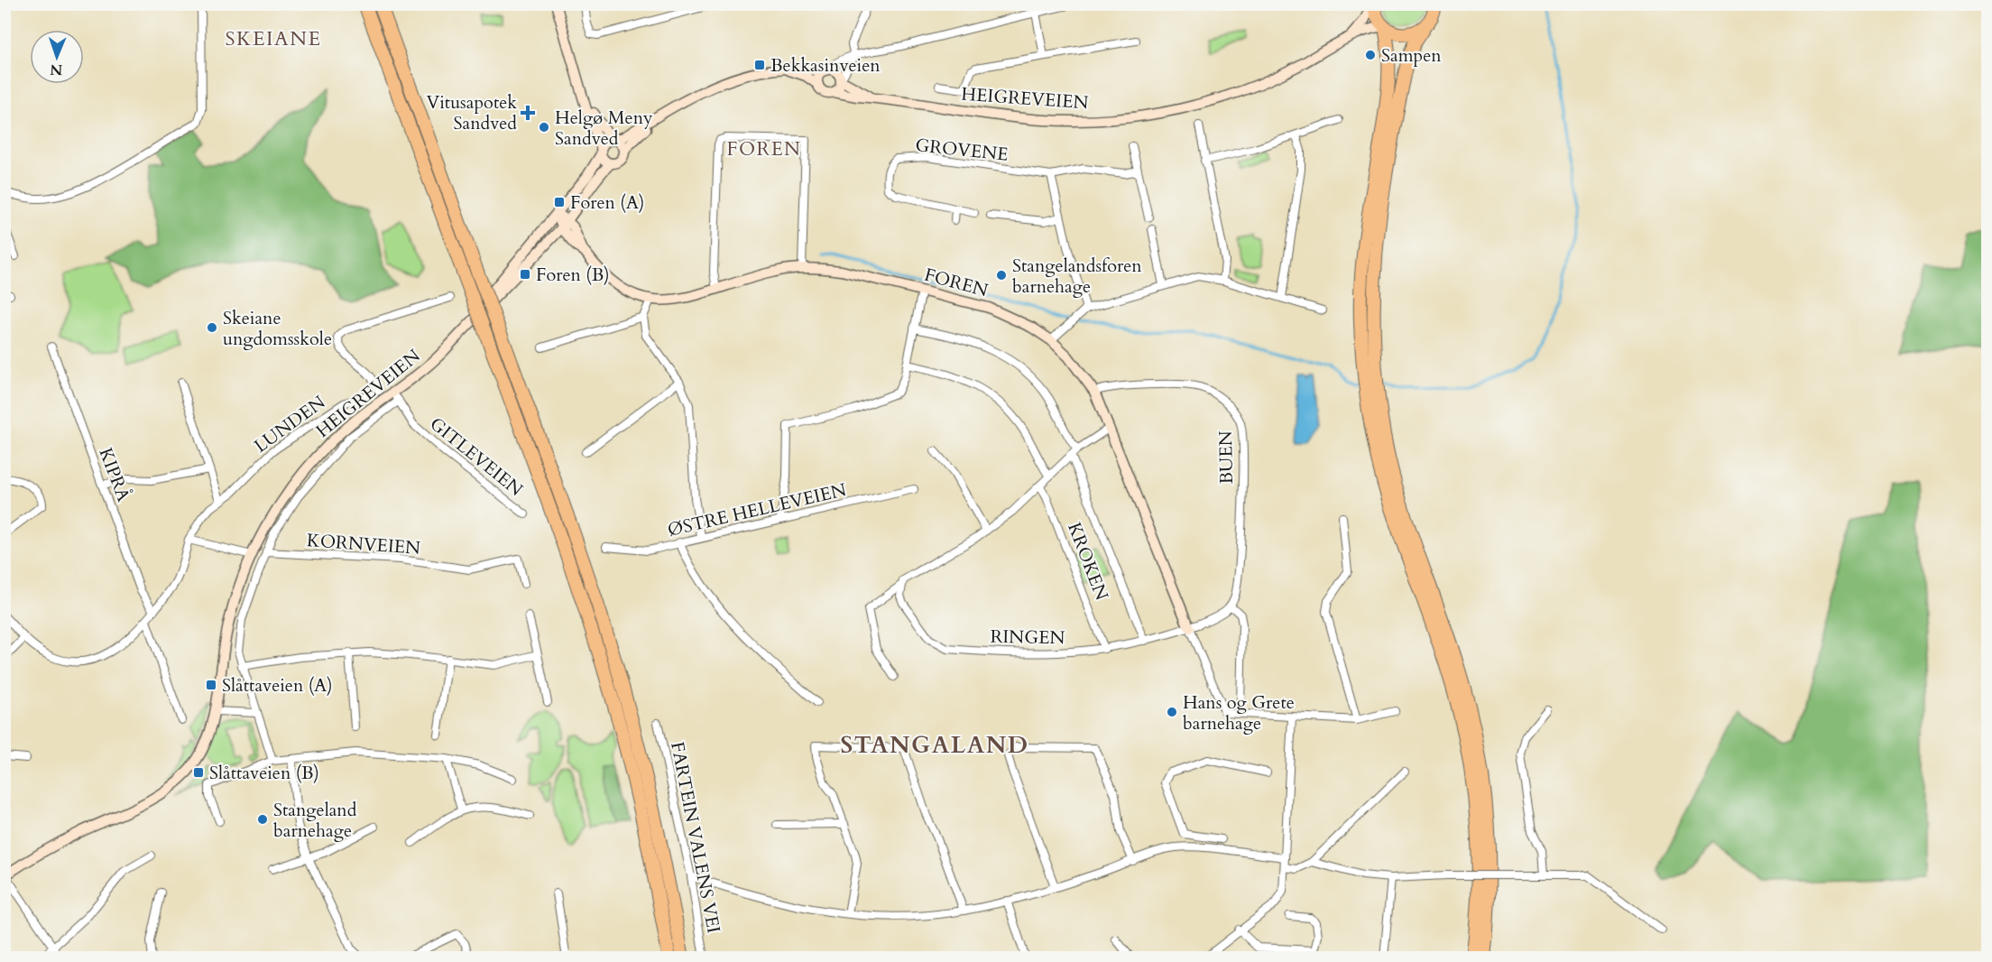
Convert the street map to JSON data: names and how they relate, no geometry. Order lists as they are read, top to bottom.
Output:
{
  "streets": {
    "main road": ["HEIGREVEIEN", "FOREN"],
    "street": [
      "GROVENE",
      "LUNDEN",
      "GITLEVEIEN",
      "BUEN",
      "KIPRÅ",
      "ØSTRE HELLEVEIEN",
      "KORNVEIEN",
      "KROKEN",
      "RINGEN",
      "FARTEIN VALENS VEI"
    ]
  },
  "crossings": [
    ["HEIGREVEIEN", "FOREN"],
    ["HEIGREVEIEN", "GITLEVEIEN"],
    ["FOREN", "BUEN"],
    ["FOREN", "RINGEN"],
    ["LUNDEN", "KIPRÅ"],
    ["KROKEN", "RINGEN"]
  ],
  "districts": ["SKEIANE", "FOREN", "STANGALAND"],
  "places": {
    "other": [
      "Sampen",
      "Helgø Meny Sandved",
      "Stangelandsforen barnehage",
      "Skeiane ungdomsskole",
      "Hans og Grete barnehage",
      "Stangeland barnehage"
    ],
    "transit": [
      "Bekkasinveien",
      "Foren (A)",
      "Foren (B)",
      "Slåttaveien (A)",
      "Slåttaveien (B)"
    ],
    "health": ["Vitusapotek Sandved"]
  },
  "north": "bottom"
}
